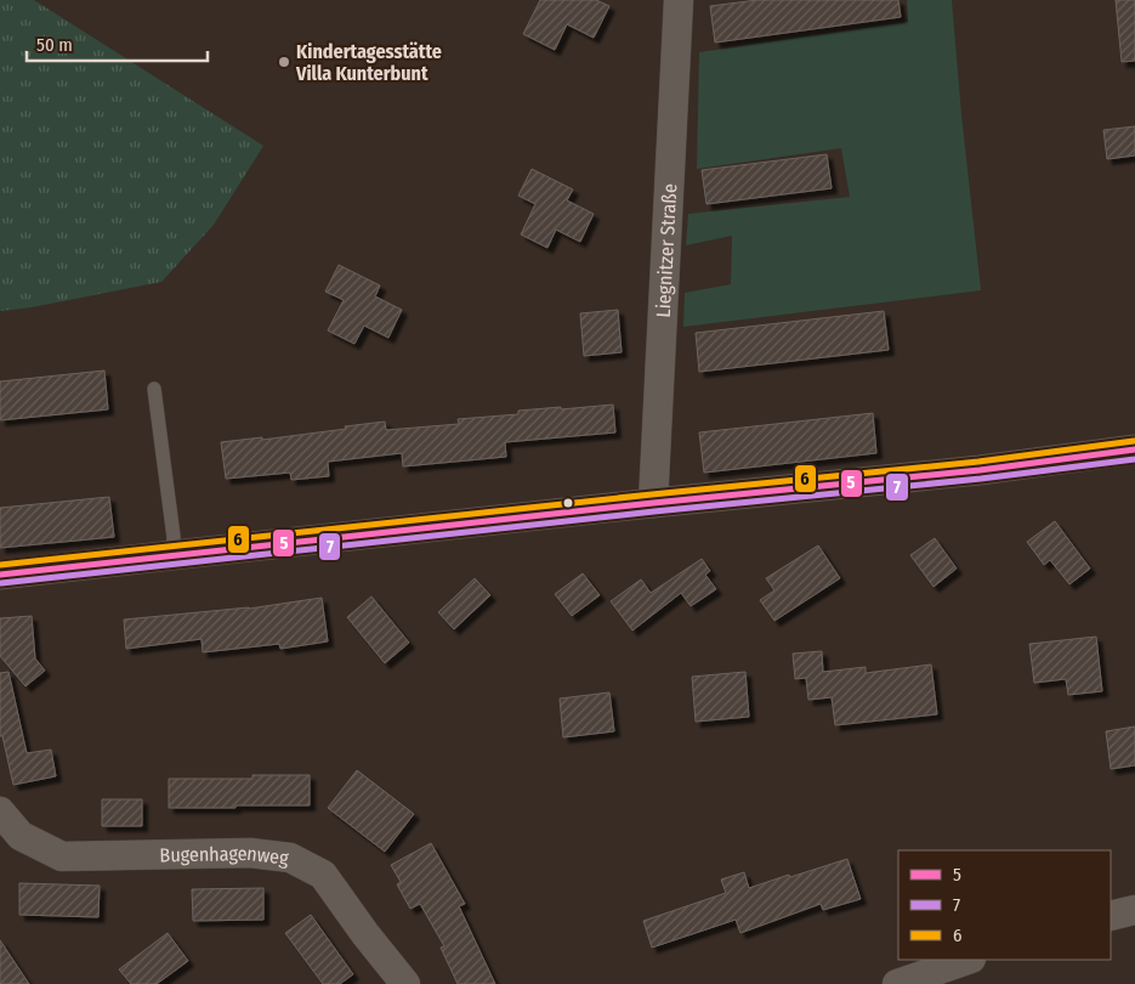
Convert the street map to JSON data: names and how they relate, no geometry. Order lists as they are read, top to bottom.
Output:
{
  "streets": {
    "street": ["Liegnitzer Straße", "Bugenhagenweg"]
  },
  "places": ["Kindertagesstätte Villa Kunterbunt"],
  "lines": ["transit line 6", "transit line 5", "transit line 7"],
  "legend": ["5", "7", "6"],
  "scale_bar": "50 m"
}
